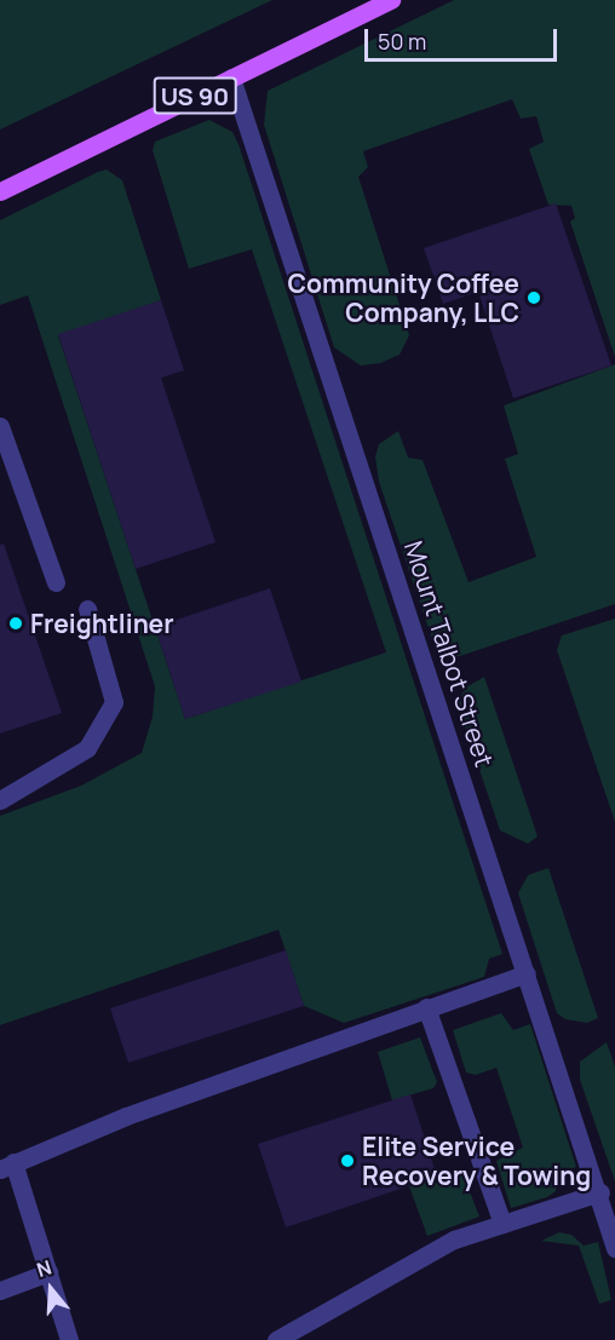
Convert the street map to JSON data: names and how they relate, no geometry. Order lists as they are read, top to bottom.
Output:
{
  "streets": {
    "main road": ["US 90"],
    "street": ["Mount Talbot Street"]
  },
  "crossings": [
    ["US 90", "Mount Talbot Street"]
  ],
  "places": ["Community Coffee Company, LLC", "Freightliner", "Elite Service Recovery & Towing"],
  "scale_bar": "50 m",
  "north": "top"
}
